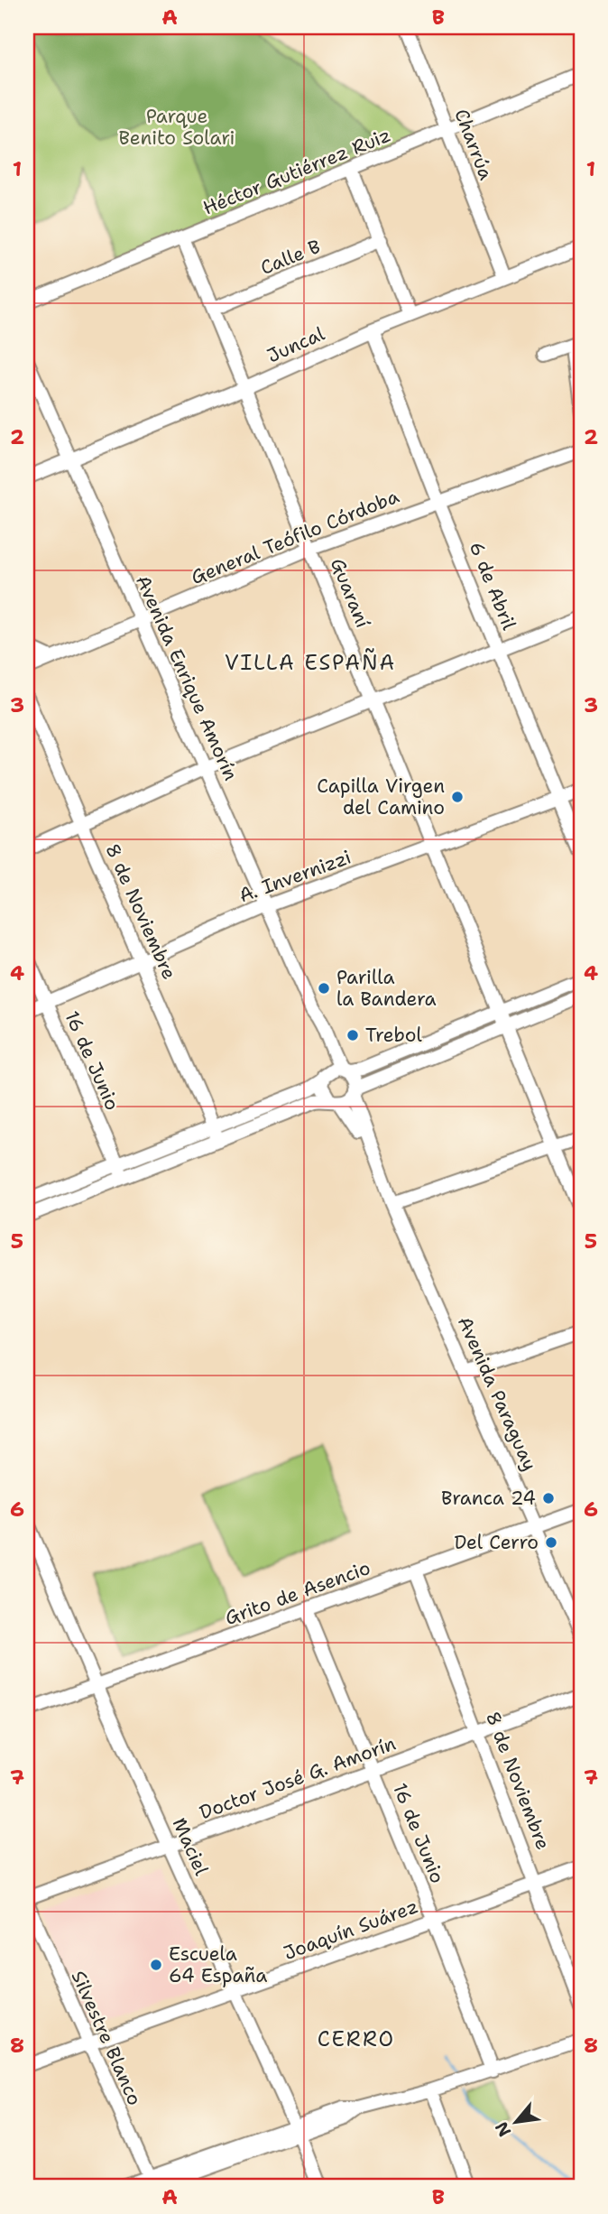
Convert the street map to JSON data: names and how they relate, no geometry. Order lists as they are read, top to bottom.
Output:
{
  "streets": {
    "street": [
      "Charrúa",
      "Héctor Gutiérrez Ruiz",
      "Calle B",
      "Juncal",
      "General Teófilo Córdoba",
      "6 de Abril",
      "Guaraní",
      "Avenida Enrique Amorín",
      "A. Invernizzi",
      "8 de Noviembre",
      "16 de Junio",
      "Avenida Paraguay",
      "Grito de Asencio",
      "Doctor José G. Amorín",
      "Maciel",
      "Joaquín Suárez",
      "Silvestre Blanco"
    ]
  },
  "crossings": [
    ["Charrúa", "Héctor Gutiérrez Ruiz"],
    ["Charrúa", "Juncal"],
    ["Héctor Gutiérrez Ruiz", "Guaraní"],
    ["Calle B", "Guaraní"],
    ["Juncal", "6 de Abril"],
    ["Juncal", "Guaraní"],
    ["Juncal", "Avenida Enrique Amorín"],
    ["General Teófilo Córdoba", "6 de Abril"],
    ["General Teófilo Córdoba", "Guaraní"],
    ["General Teófilo Córdoba", "Avenida Enrique Amorín"],
    ["6 de Abril", "A. Invernizzi"],
    ["Guaraní", "A. Invernizzi"],
    ["Avenida Enrique Amorín", "A. Invernizzi"],
    ["Avenida Enrique Amorín", "Avenida Paraguay"],
    ["A. Invernizzi", "8 de Noviembre"],
    ["A. Invernizzi", "16 de Junio"],
    ["8 de Noviembre", "Grito de Asencio"],
    ["8 de Noviembre", "Doctor José G. Amorín"],
    ["8 de Noviembre", "Joaquín Suárez"],
    ["16 de Junio", "Grito de Asencio"],
    ["16 de Junio", "Doctor José G. Amorín"],
    ["16 de Junio", "Joaquín Suárez"],
    ["Avenida Paraguay", "Grito de Asencio"],
    ["Grito de Asencio", "Maciel"],
    ["Doctor José G. Amorín", "Maciel"],
    ["Maciel", "Joaquín Suárez"],
    ["Joaquín Suárez", "Silvestre Blanco"]
  ],
  "districts": ["VILLA ESPAÑA", "CERRO"],
  "parks": ["Parque Benito Solari"],
  "places": [
    "Capilla Virgen del Camino",
    "Parilla la Bandera",
    "Trebol",
    "Branca 24",
    "Del Cerro",
    "Escuela 64 España"
  ],
  "north": "bottom left",
  "grid": {
    "columns": ["A", "B"],
    "rows": [
      "1",
      "2",
      "3",
      "4",
      "5",
      "6",
      "7",
      "8"
    ]
  }
}
